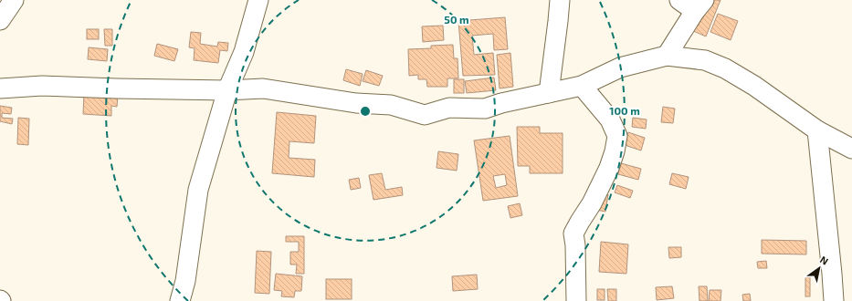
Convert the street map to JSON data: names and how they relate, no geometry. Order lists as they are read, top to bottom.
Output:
{
  "north": "top right",
  "rings": ["50 m", "100 m"]
}
